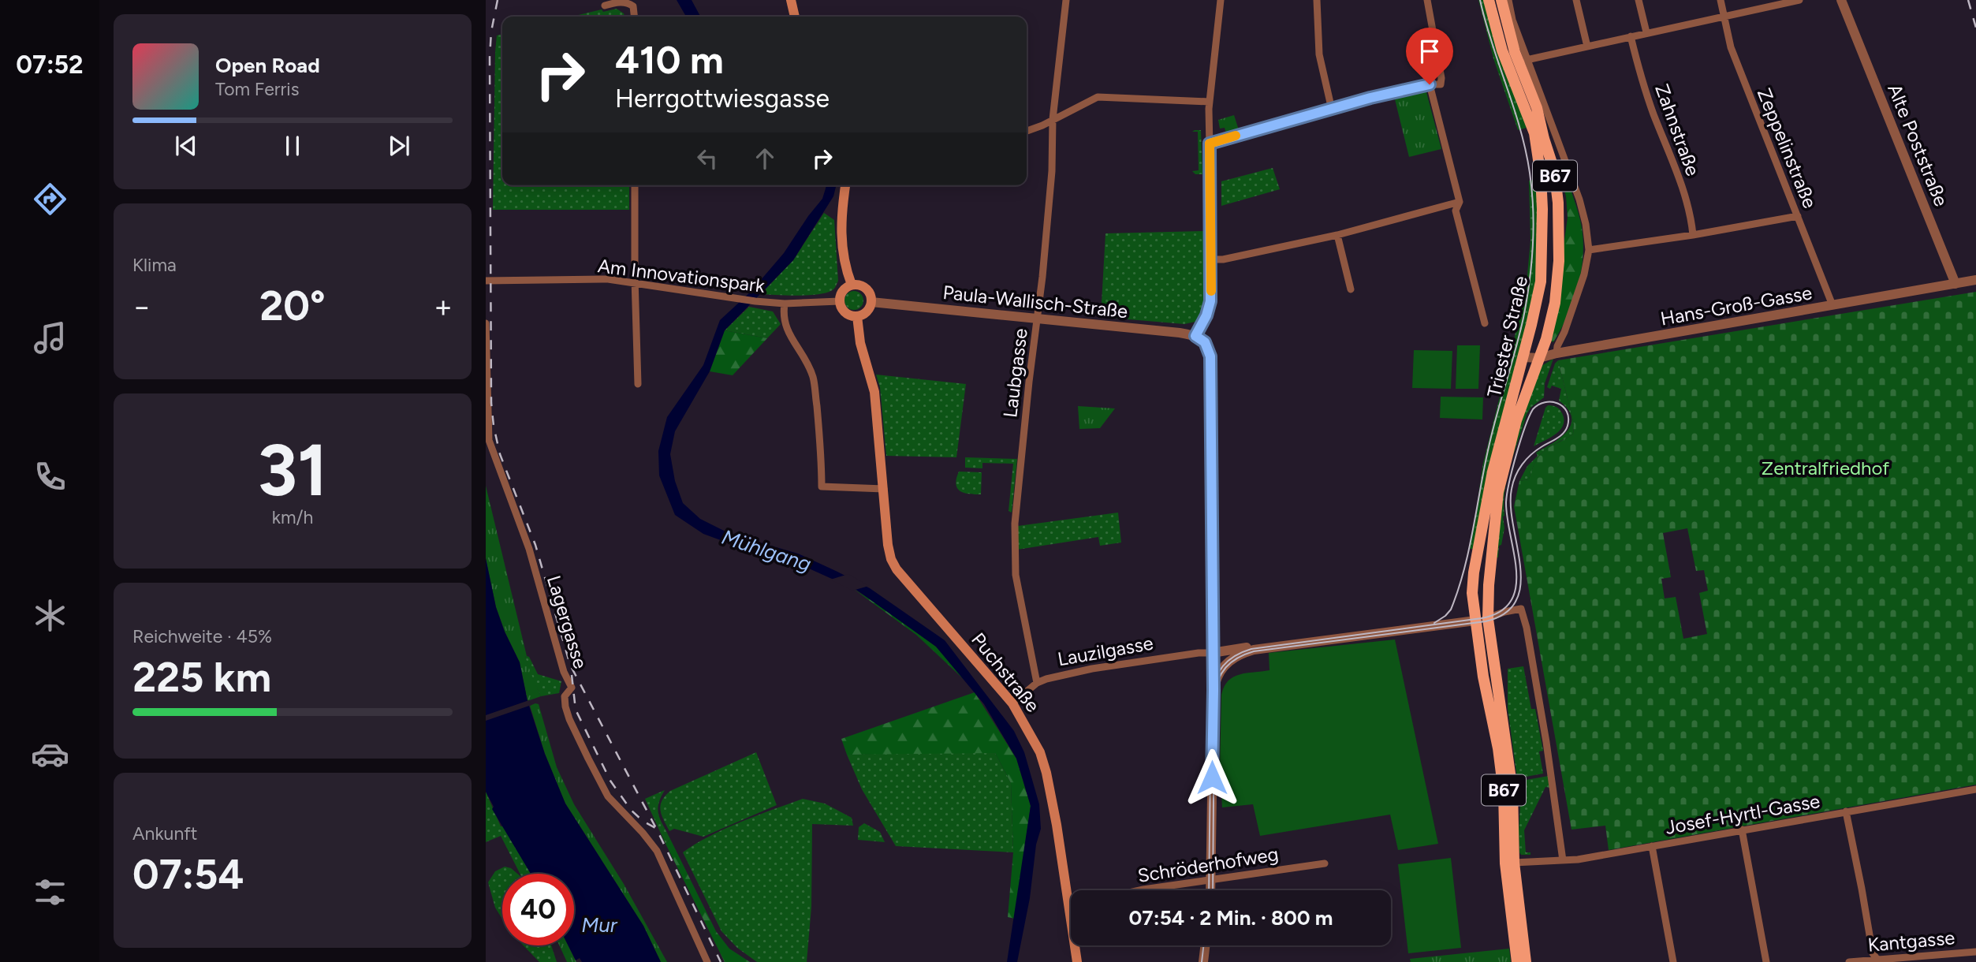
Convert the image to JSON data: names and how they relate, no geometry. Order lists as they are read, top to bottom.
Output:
{
  "streets": {
    "main road": ["B67", "Triester Straße", "Puchstraße"],
    "street": [
      "Zahnstraße",
      "Alte Poststraße",
      "Zeppelinstraße",
      "Am Innovationspark",
      "Paula-Wallisch-Straße",
      "Hans-Groß-Gasse",
      "Laubgasse",
      "Lagergasse",
      "Lauzilgasse",
      "Josef-Hyrtl-Gasse",
      "Schröderhofweg",
      "Kantgasse"
    ]
  },
  "crossings": [
    ["Alte Poststraße", "Hans-Groß-Gasse"],
    ["Zeppelinstraße", "Hans-Groß-Gasse"],
    ["Am Innovationspark", "Paula-Wallisch-Straße"],
    ["Am Innovationspark", "Puchstraße"],
    ["Paula-Wallisch-Straße", "Laubgasse"],
    ["Paula-Wallisch-Straße", "Puchstraße"],
    ["Hans-Groß-Gasse", "Triester Straße"],
    ["Triester Straße", "Lauzilgasse"],
    ["Triester Straße", "Josef-Hyrtl-Gasse"],
    ["Laubgasse", "Lauzilgasse"],
    ["Lauzilgasse", "Puchstraße"]
  ],
  "water": ["Mühlgang", "Mur"],
  "parks": ["Zentralfriedhof"],
  "page": {
    "tabs": "07:52",
    "turn": ["410 m", "Herrgottwiesgasse"],
    "song": ["Open Road", "Tom Ferris"],
    "tile": [
      "Klima",
      ["31", "km/h"],
      ["Reichweite · 45%", "225 km"],
      ["Ankunft", "07:54"]
    ],
    "heat": ["−", "20°", "+"],
    "limit": "40",
    "trip": "07:54 · 2 Min. · 800 m"
  }
}
